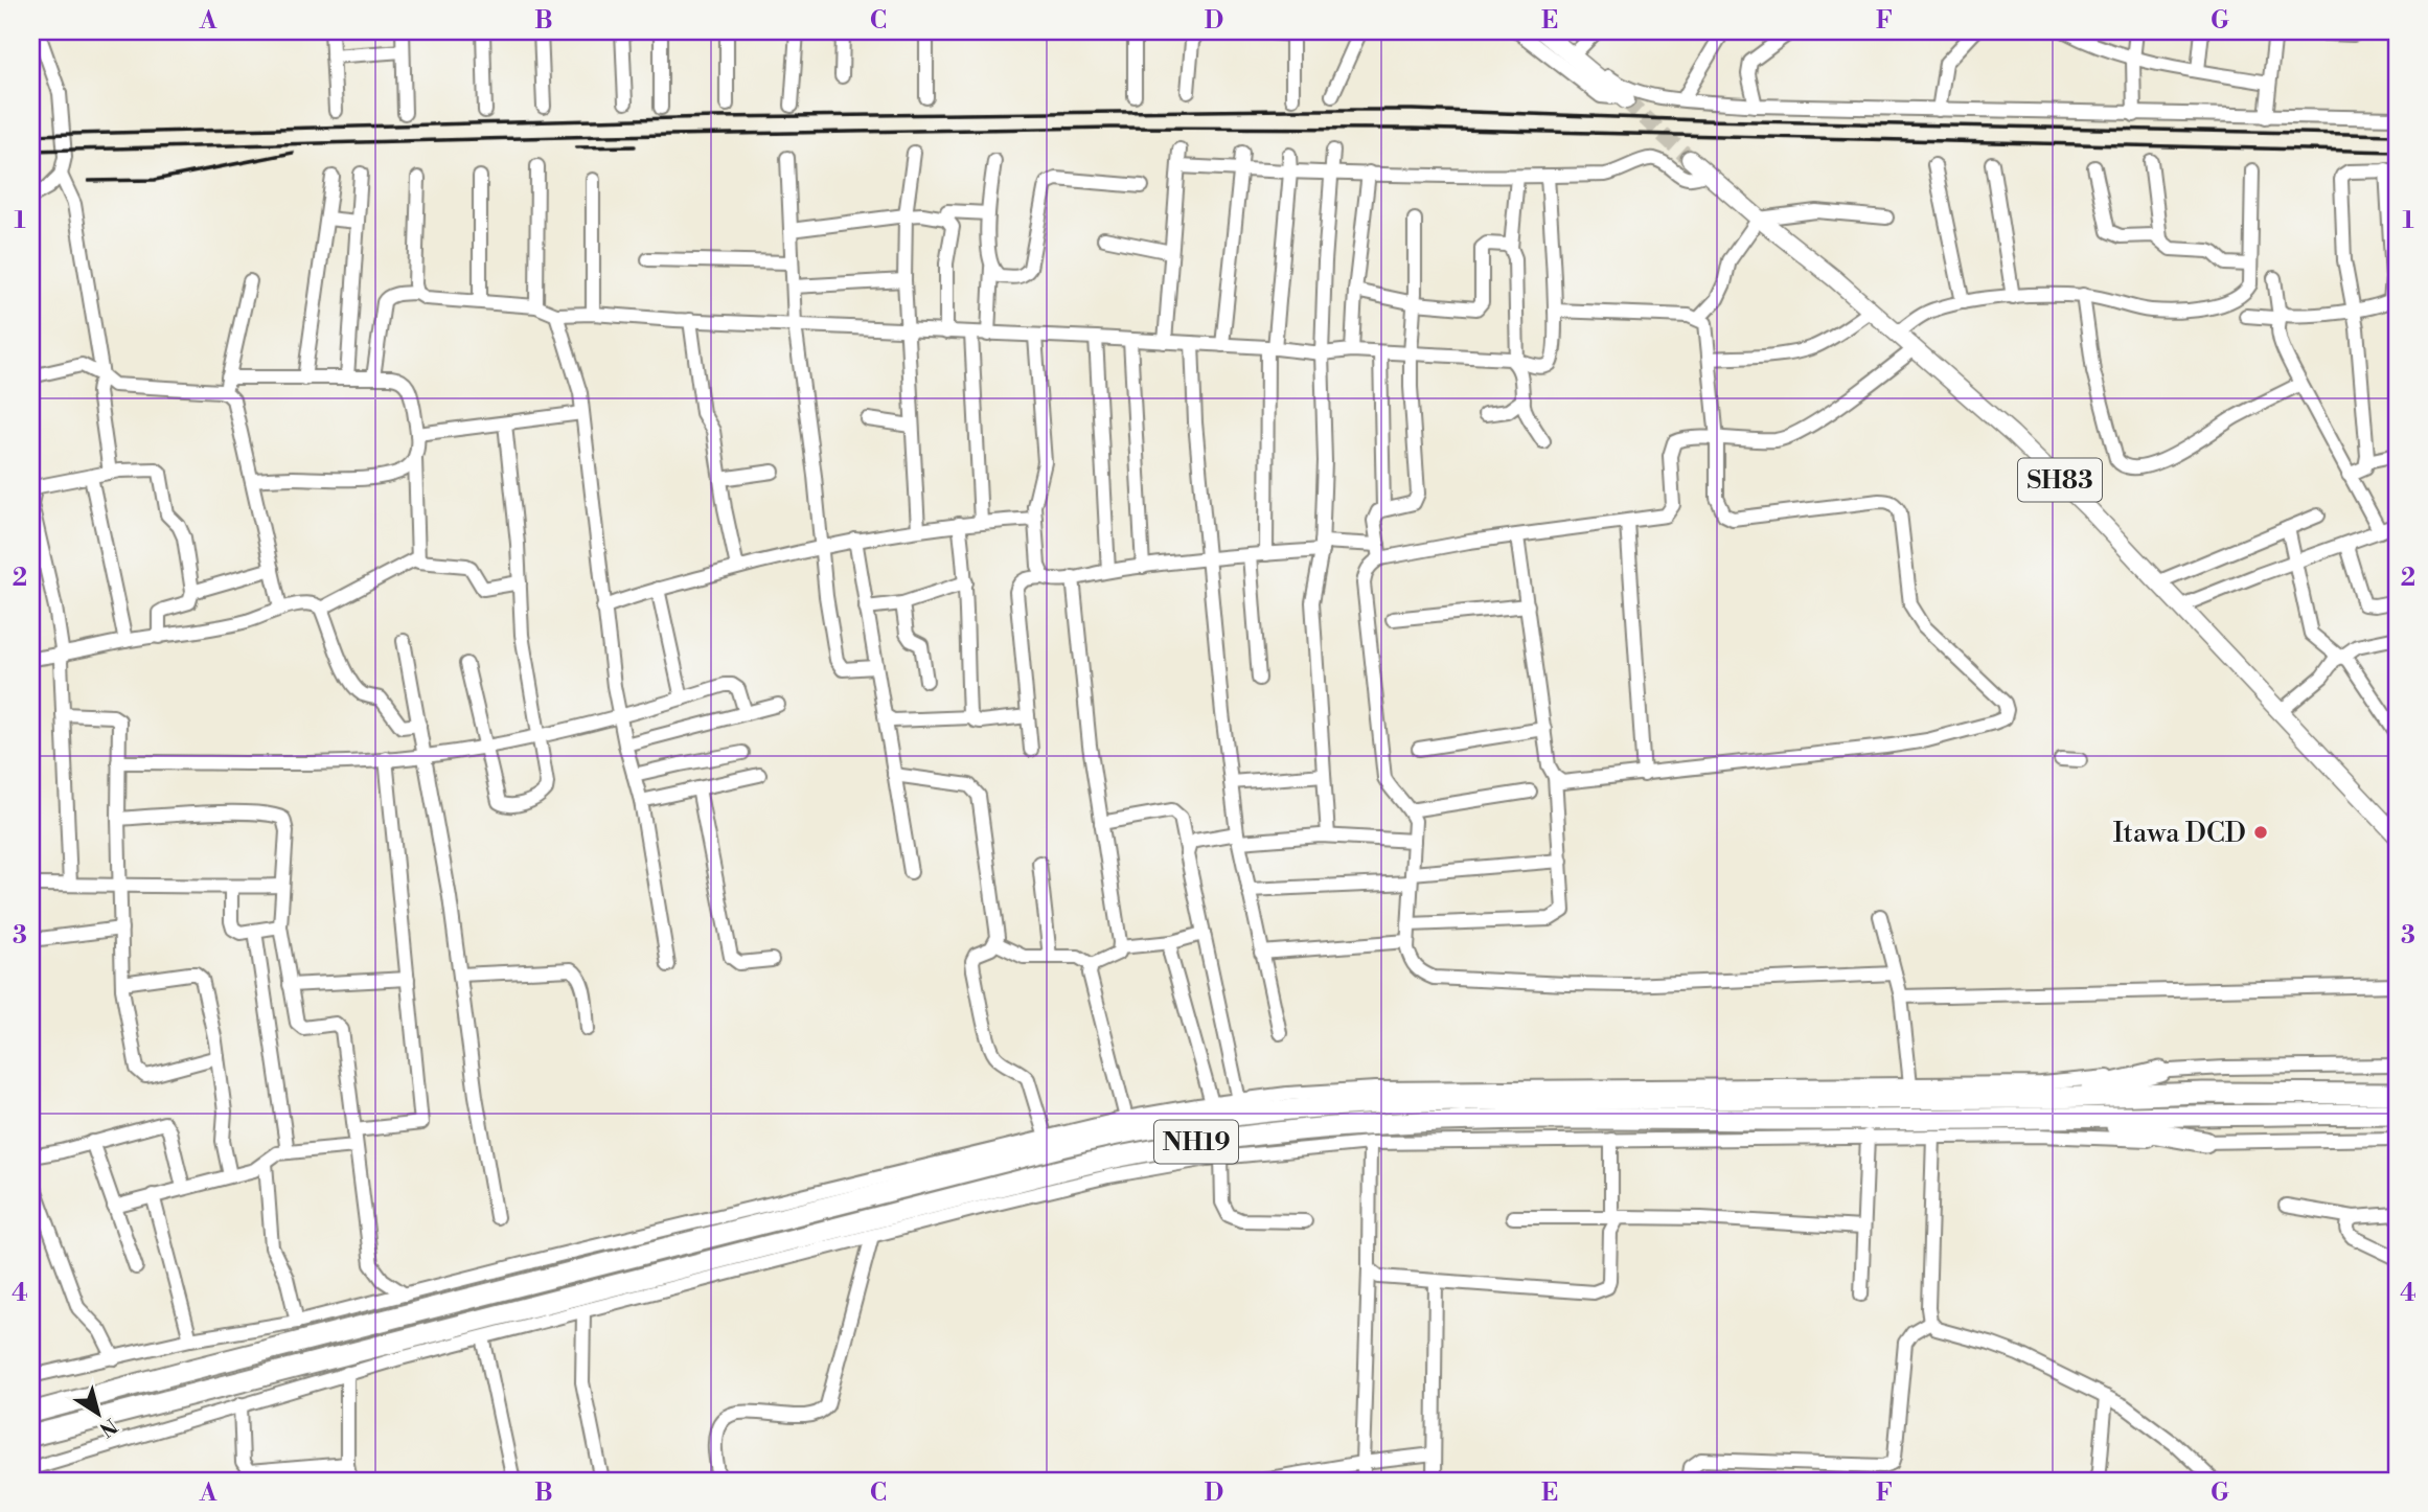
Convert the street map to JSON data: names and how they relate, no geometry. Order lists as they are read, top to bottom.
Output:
{
  "streets": {
    "highway": ["NH19"],
    "main road": ["SH83"]
  },
  "places": ["Itawa DCD"],
  "north": "bottom right",
  "grid": {
    "columns": [
      "A",
      "B",
      "C",
      "D",
      "E",
      "F",
      "G"
    ],
    "rows": [
      "1",
      "2",
      "3",
      "4"
    ]
  }
}
